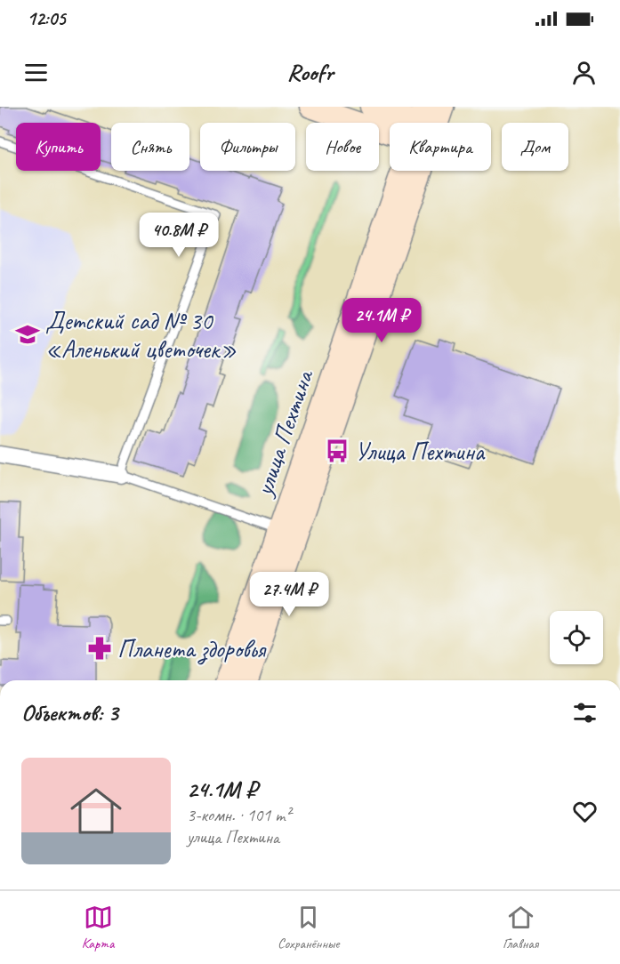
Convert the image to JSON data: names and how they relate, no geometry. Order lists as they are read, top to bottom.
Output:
{
  "streets": {
    "street": ["улица Пехтина"]
  },
  "places": {
    "school or university": ["Детский сад № 30 «Аленький цветочек»"],
    "bus stop": ["Улица Пехтина"],
    "pharmacy": ["Планета здоровья"]
  },
  "page": {
    "status": "12:05",
    "header": "Roofr",
    "chip": [
      "Купить",
      "Снять",
      "Фильтры",
      "Новое",
      "Квартира",
      "Дом"
    ],
    "price": ["40.8M ₽", "24.1M ₽", "27.4M ₽"],
    "heading": "Объектов: 3",
    "list": [
      {
        "name": "24.1M ₽",
        "note": "3-комн. · 101 m² · улица Пехтина"
      }
    ],
    "tabs": ["Карта", "Сохранённые", "Главная"]
  }
}
